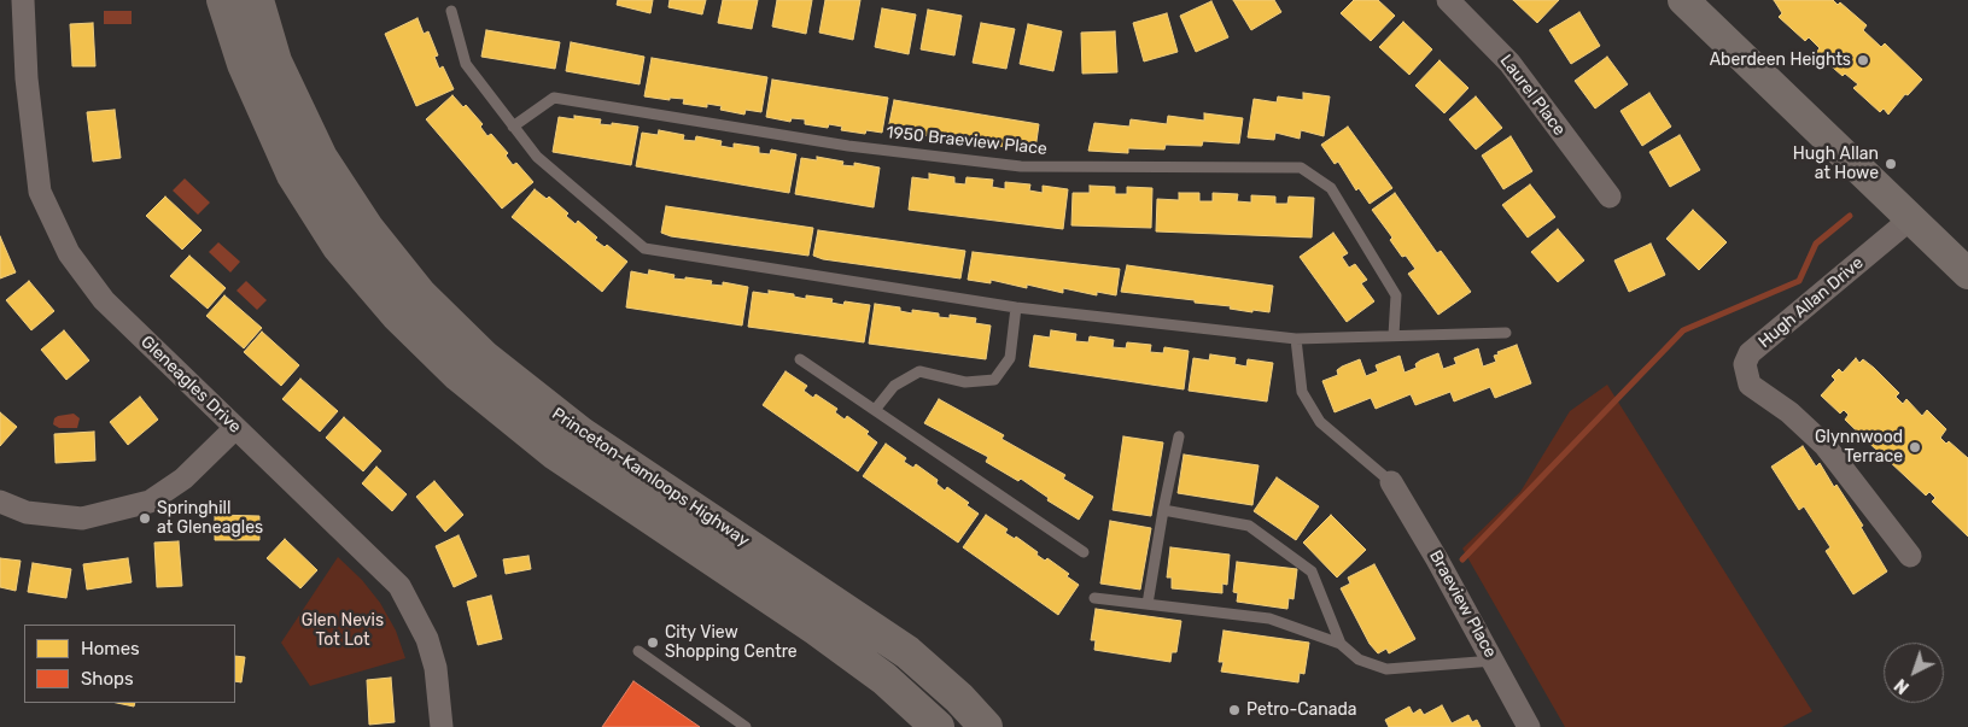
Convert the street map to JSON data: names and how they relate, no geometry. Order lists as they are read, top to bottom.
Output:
{
  "streets": {
    "main road": ["Princeton-Kamloops Highway"],
    "street": [
      "Laurel Place",
      "Hugh Allan Drive",
      "Gleneagles Drive",
      "Braeview Place"
    ],
    "lane": ["1950 Braeview Place"]
  },
  "parks": ["Glen Nevis Tot Lot"],
  "places": [
    "Aberdeen Heights",
    "Hugh Allan at Howe",
    "Glynnwood Terrace",
    "Springhill at Gleneagles",
    "City View Shopping Centre",
    "Petro-Canada"
  ],
  "legend": ["Homes", "Shops"],
  "north": "bottom left"
}
